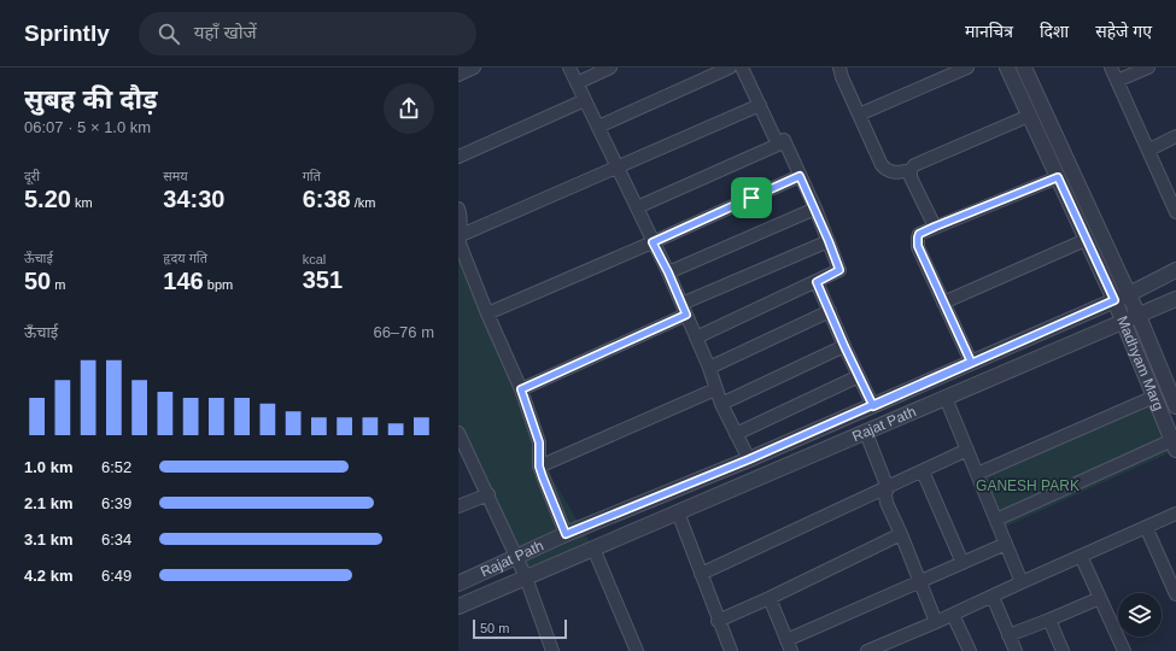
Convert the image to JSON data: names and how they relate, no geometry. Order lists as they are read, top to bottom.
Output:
{
  "streets": {
    "street": ["Madhyam Marg", "Rajat Path"]
  },
  "crossings": [
    ["Madhyam Marg", "Rajat Path"]
  ],
  "parks": ["GANESH PARK"],
  "scale_bar": "50 m",
  "page": {
    "header": "Sprintly",
    "search": "यहाँ खोजें",
    "nav": ["मानचित्र", "दिशा", "सहेजे गए"],
    "heading": ["सुबह की दौड़", "06:07 · 5 × 1.0 km"],
    "stats": [
      ["दूरी", "5.20 km"],
      ["समय", "34:30"],
      ["गति", "6:38 /km"],
      ["ऊँचाई", "50 m"],
      ["हृदय गति", "146 bpm"],
      ["kcal", "351"]
    ],
    "chart": ["ऊँचाई", "66–76 m"],
    "list": [
      {
        "name": "1.0 km",
        "note": "6:52"
      },
      {
        "name": "2.1 km",
        "note": "6:39"
      },
      {
        "name": "3.1 km",
        "note": "6:34"
      },
      {
        "name": "4.2 km",
        "note": "6:49"
      }
    ],
    "scale": "50 m"
  }
}
